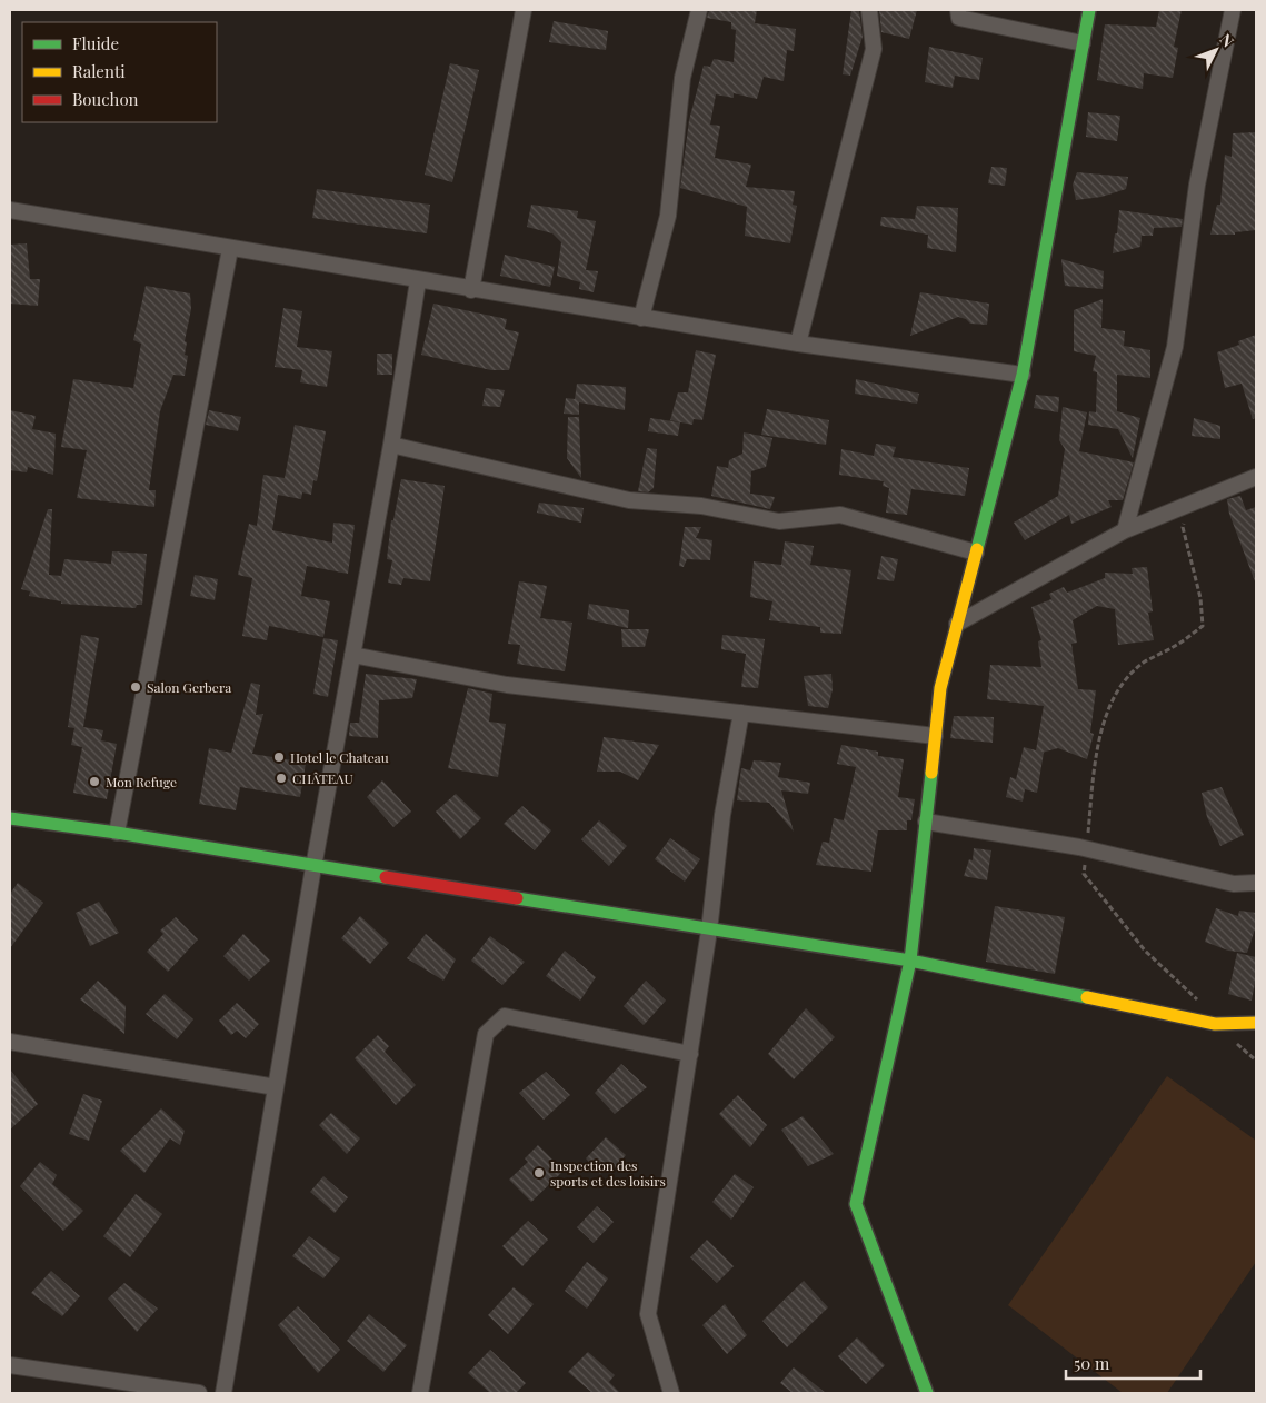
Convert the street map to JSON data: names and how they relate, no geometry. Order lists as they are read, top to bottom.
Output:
{
  "places": [
    "Salon Gerbera",
    "Hotel le Chateau",
    "CHÂTEAU",
    "Mon Refuge",
    "Inspection des sports et des loisirs"
  ],
  "legend": ["Fluide", "Ralenti", "Bouchon"],
  "scale_bar": "50 m",
  "north": "top right"
}
